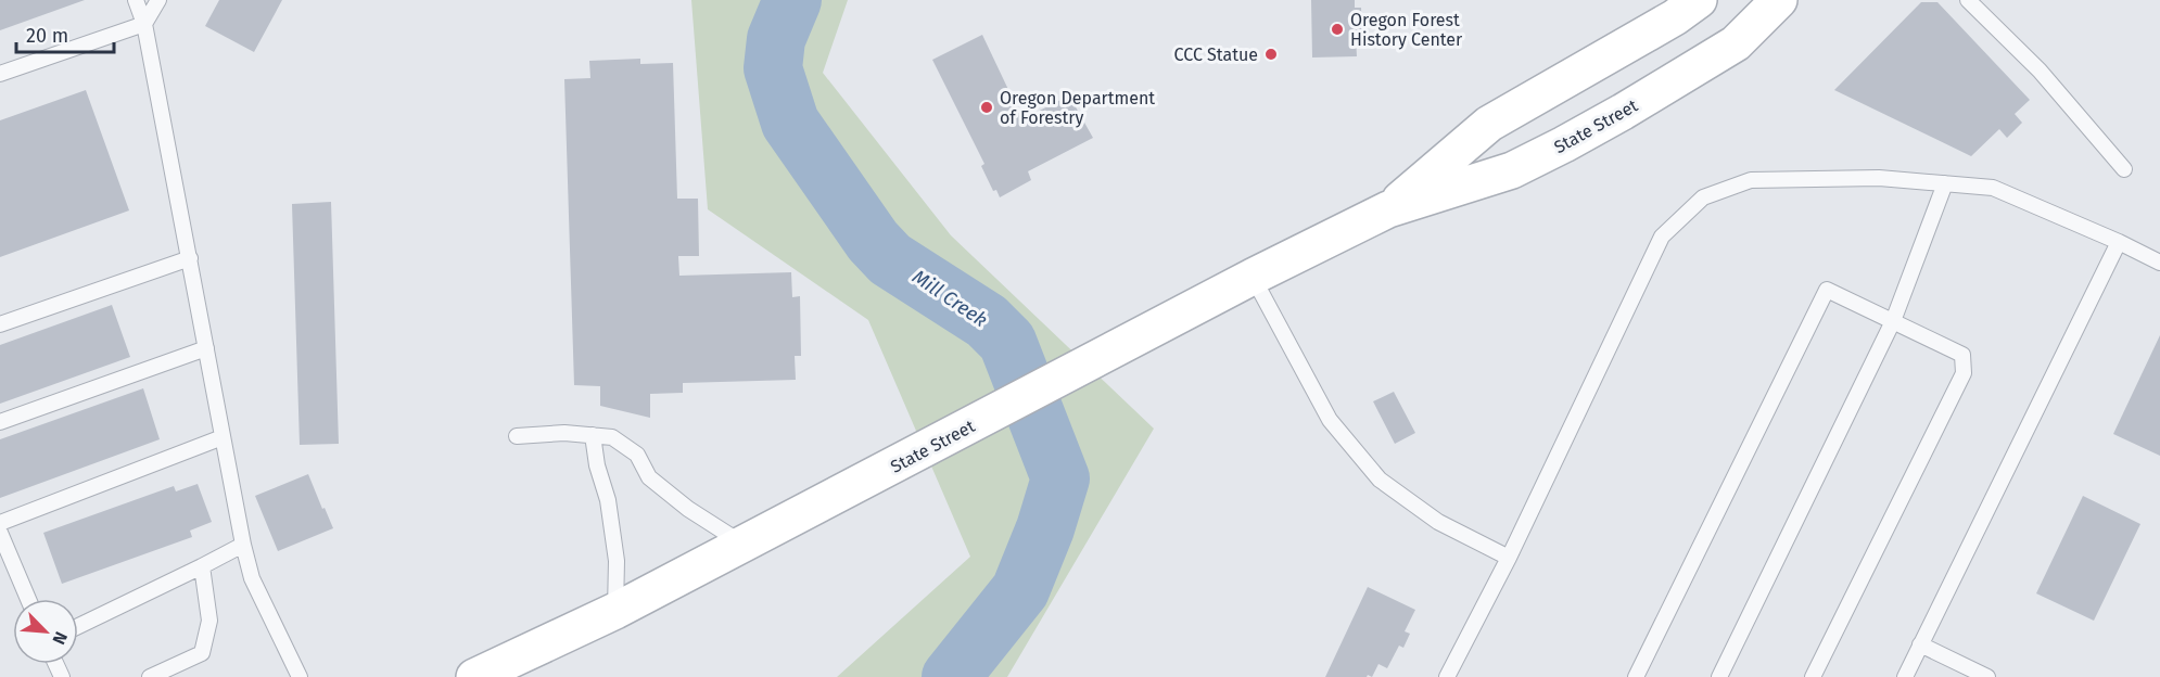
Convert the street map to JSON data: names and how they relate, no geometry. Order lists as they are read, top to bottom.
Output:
{
  "streets": {
    "main road": ["State Street"]
  },
  "water": ["Mill Creek"],
  "places": ["Oregon Forest History Center", "CCC Statue", "Oregon Department of Forestry"],
  "scale_bar": "20 m",
  "north": "bottom right"
}
